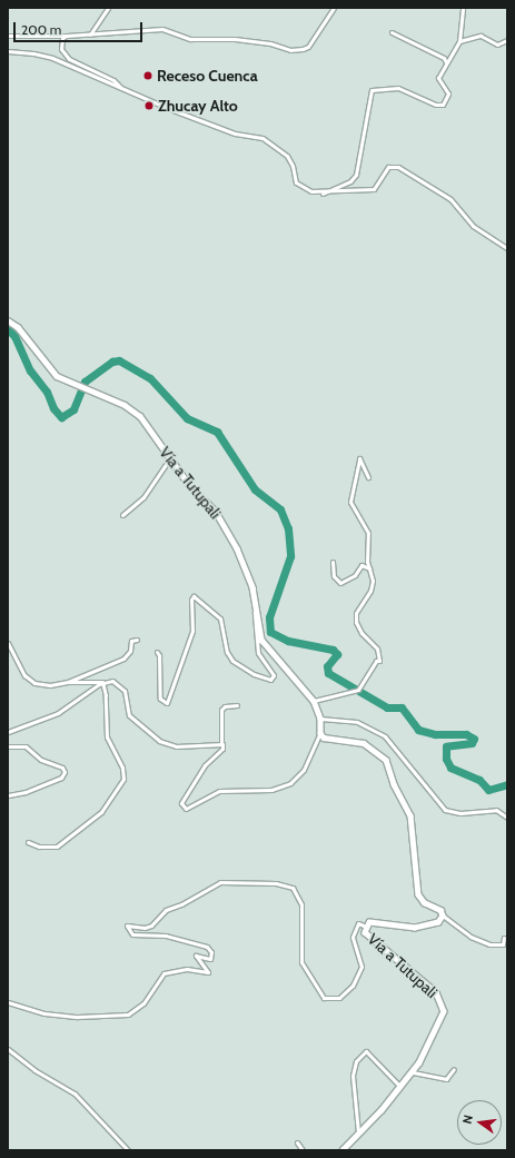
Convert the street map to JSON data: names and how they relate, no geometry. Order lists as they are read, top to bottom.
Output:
{
  "streets": {
    "street": ["Vía a Tutupali"]
  },
  "places": ["Receso Cuenca", "Zhucay Alto"],
  "scale_bar": "200 m",
  "north": "left"
}
